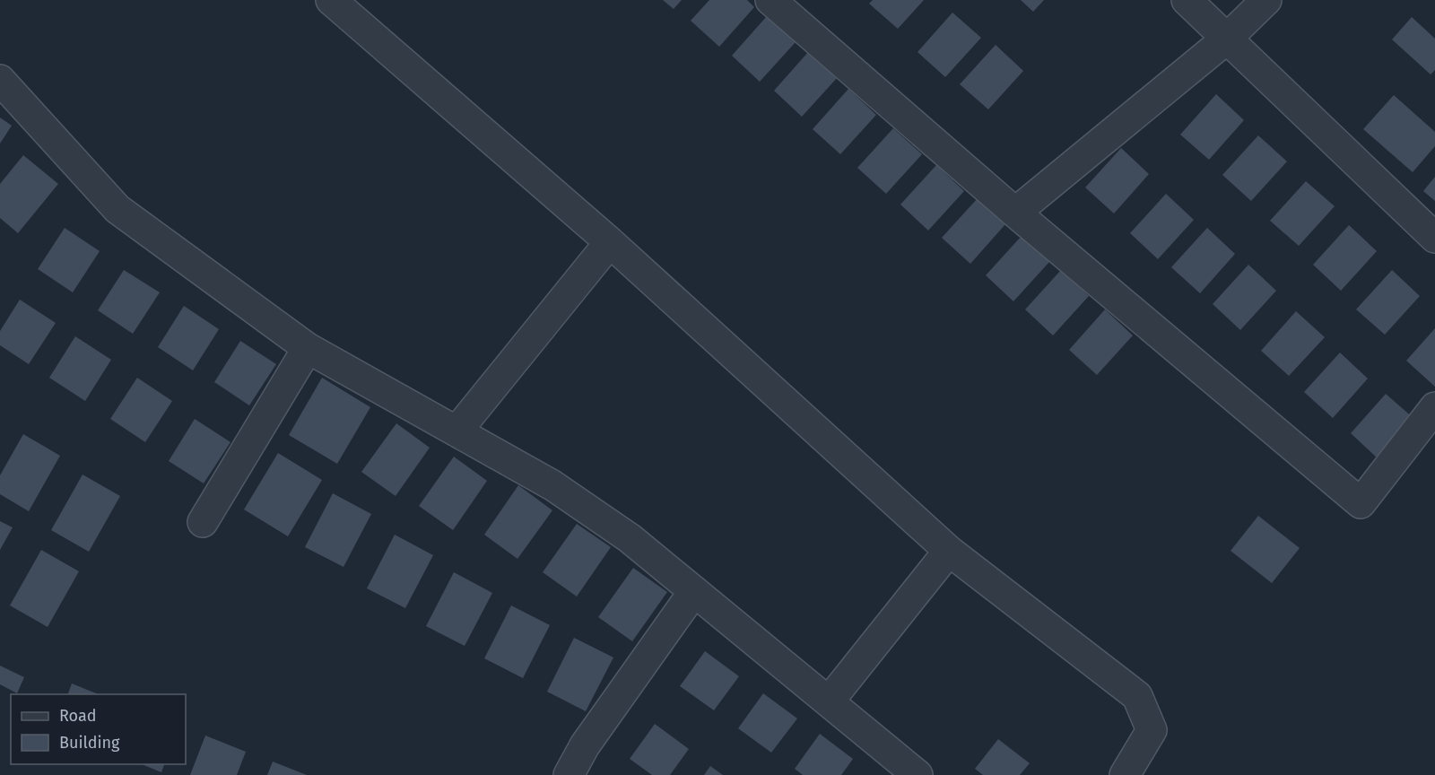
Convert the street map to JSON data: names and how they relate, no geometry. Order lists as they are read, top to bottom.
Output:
{
  "legend": ["Road", "Building"]
}
